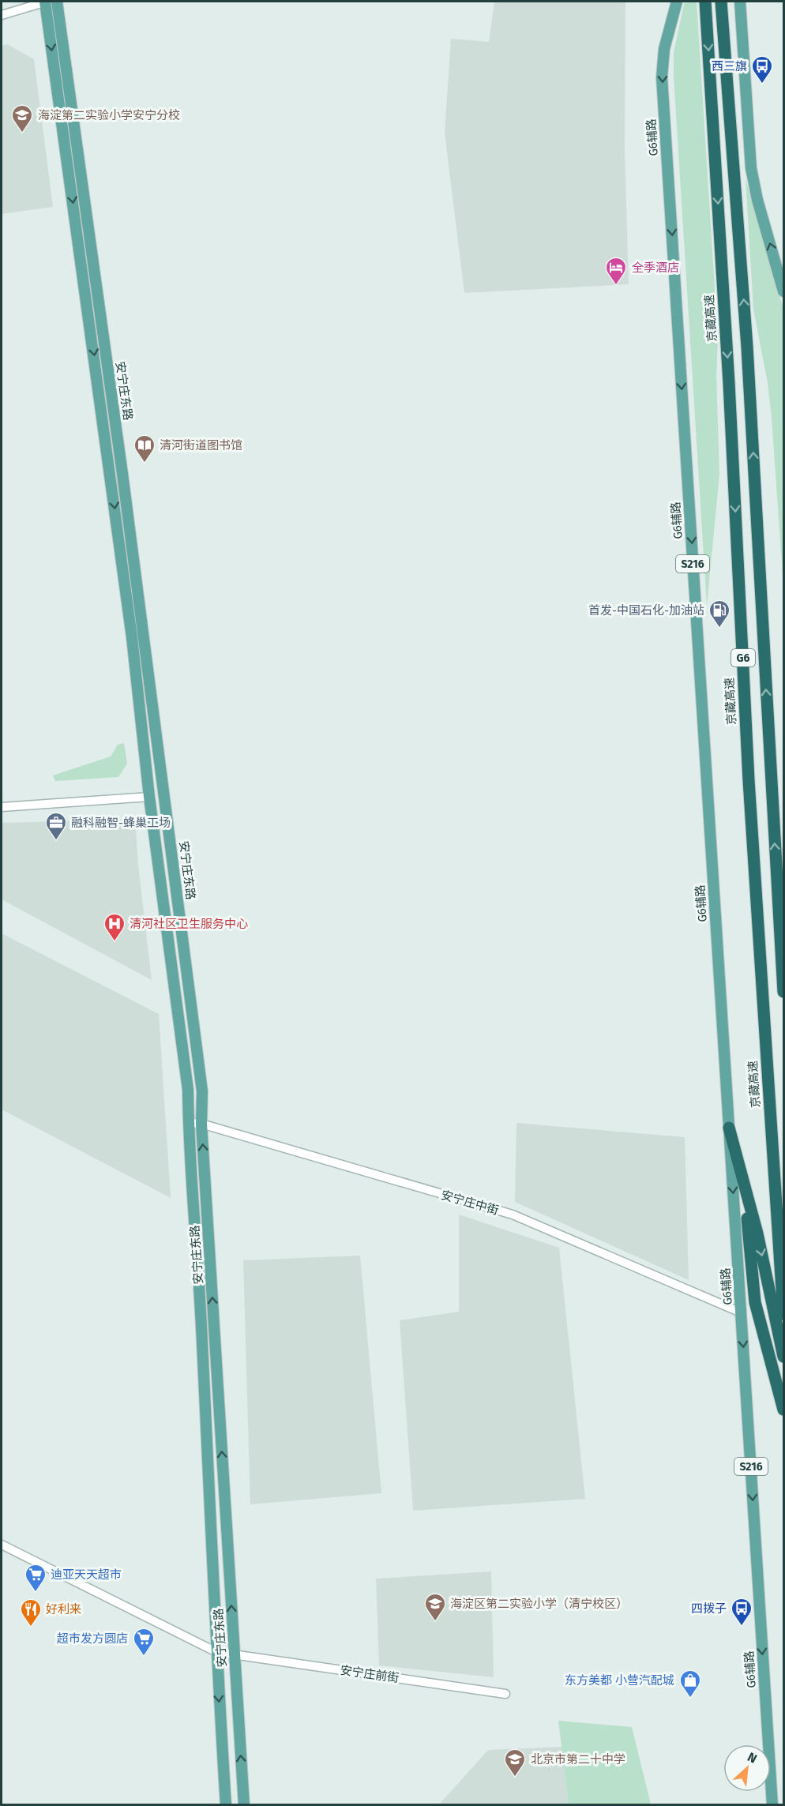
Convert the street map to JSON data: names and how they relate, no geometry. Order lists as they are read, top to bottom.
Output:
{
  "streets": {
    "highway": ["京藏高速", "G6"],
    "main road": ["G6辅路", "安宁庄东路", "S216"],
    "street": ["安宁庄中街", "安宁庄前街"]
  },
  "crossings": [
    ["G6辅路", "安宁庄中街"],
    ["安宁庄东路", "安宁庄中街"],
    ["安宁庄东路", "安宁庄前街"]
  ],
  "one_way": ["G6辅路"],
  "places": {
    "bus stop": ["西三旗", "四拨子"],
    "school or university": ["海淀第二实验小学安宁分校", "海淀区第二实验小学（清宁校区）", "北京市第二十中学"],
    "hotel": ["全季酒店"],
    "library": ["清河街道图书馆"],
    "fuel station": ["首发-中国石化-加油站"],
    "office": ["融科融智-蜂巢工场"],
    "hospital": ["清河社区卫生服务中心"],
    "supermarket": ["迪亚天天超市", "超市发方圆店"],
    "restaurant": ["好利来"],
    "shop": ["东方美都 小营汽配城"]
  },
  "north": "top right"
}
